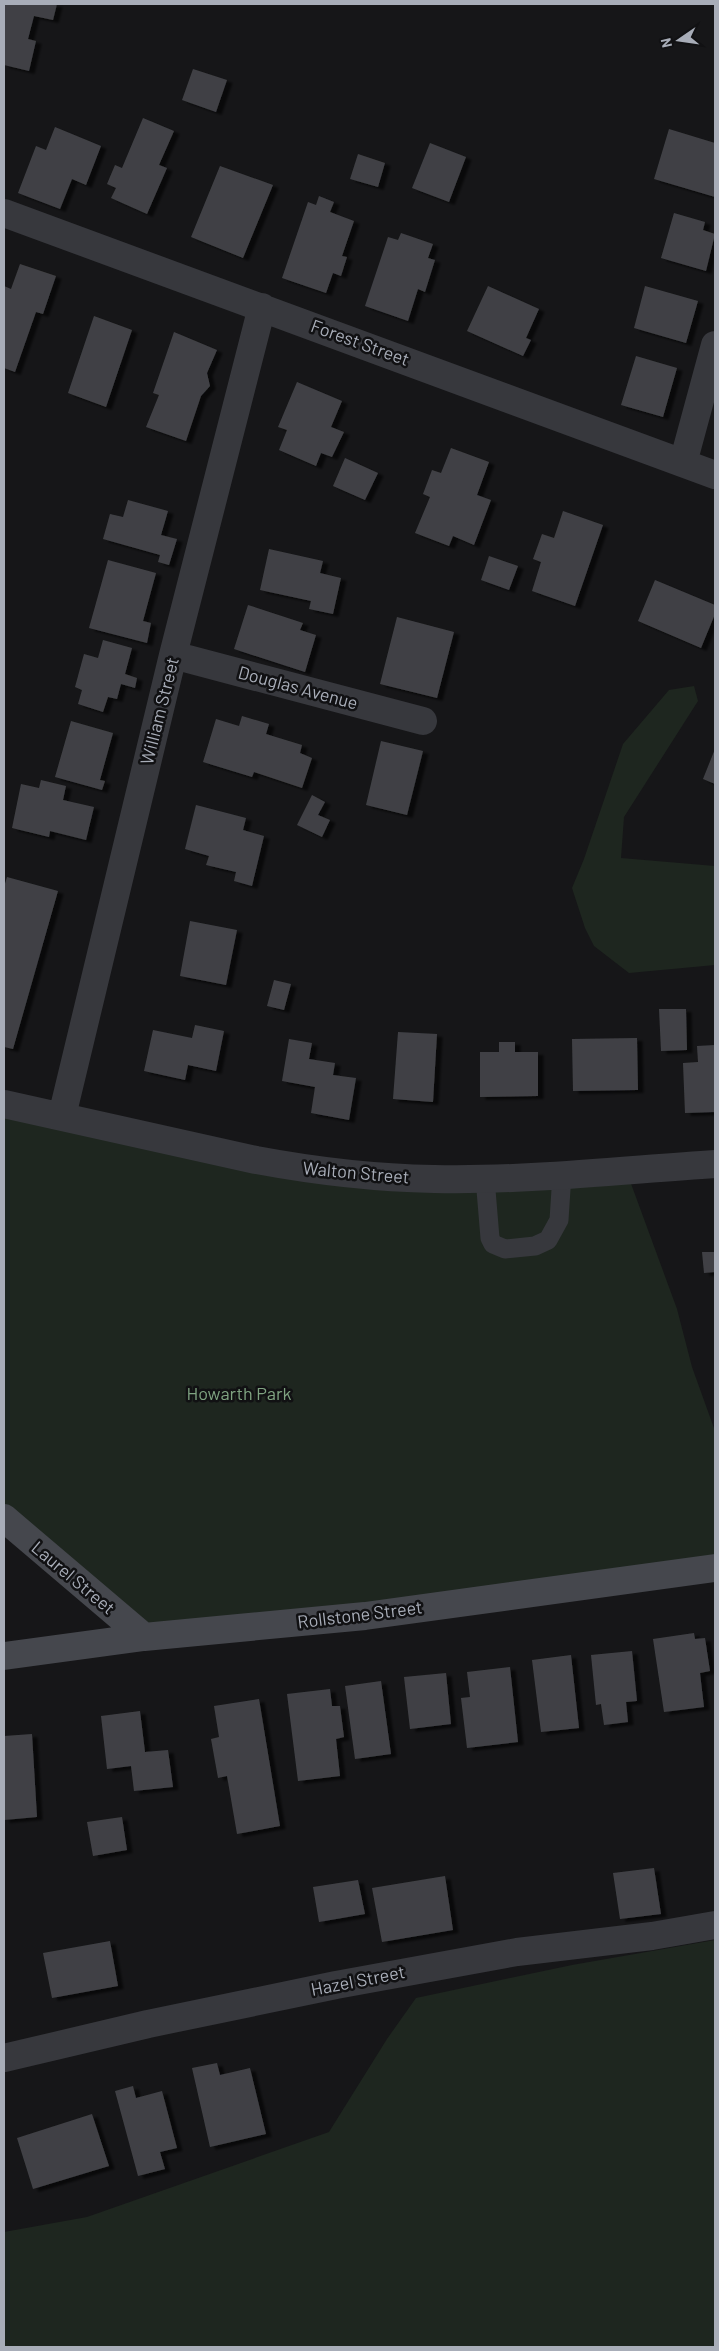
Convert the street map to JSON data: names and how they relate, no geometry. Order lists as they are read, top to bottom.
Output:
{
  "streets": {
    "main road": ["Laurel Street", "Rollstone Street"],
    "street": [
      "Forest Street",
      "Douglas Avenue",
      "William Street",
      "Walton Street",
      "Hazel Street"
    ]
  },
  "crossings": [
    ["Forest Street", "William Street"],
    ["Douglas Avenue", "William Street"],
    ["William Street", "Walton Street"],
    ["Laurel Street", "Rollstone Street"]
  ],
  "parks": ["Howarth Park"],
  "north": "left"
}
